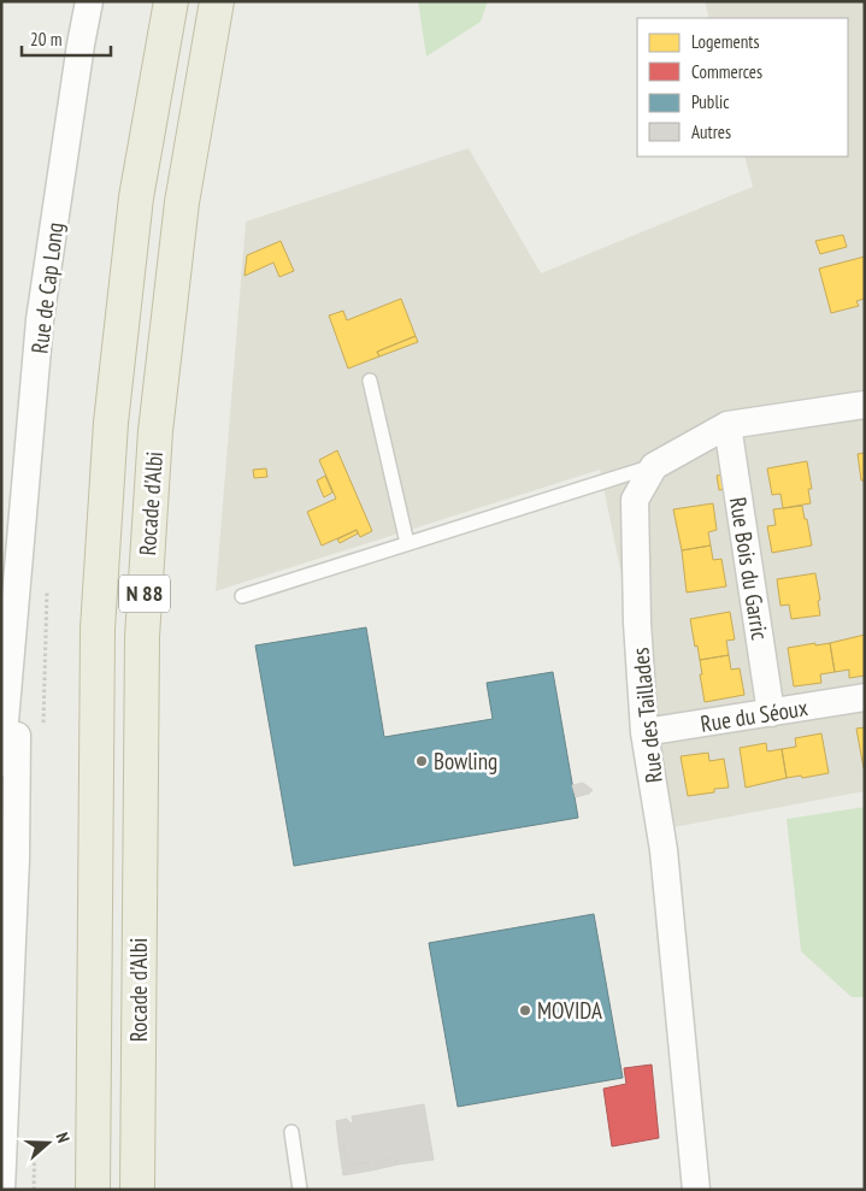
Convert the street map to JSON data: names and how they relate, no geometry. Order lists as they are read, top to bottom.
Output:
{
  "streets": {
    "highway": ["Rocade d'Albi", "N 88"],
    "street": [
      "Rue de Cap Long",
      "Rue Bois du Garric",
      "Rue des Taillades",
      "Rue du Séoux"
    ]
  },
  "crossings": [
    ["Rue Bois du Garric", "Rue du Séoux"],
    ["Rue des Taillades", "Rue du Séoux"]
  ],
  "places": ["Bowling", "MOVIDA"],
  "legend": [
    "Logements",
    "Commerces",
    "Public",
    "Autres"
  ],
  "scale_bar": "20 m",
  "north": "right"
}
